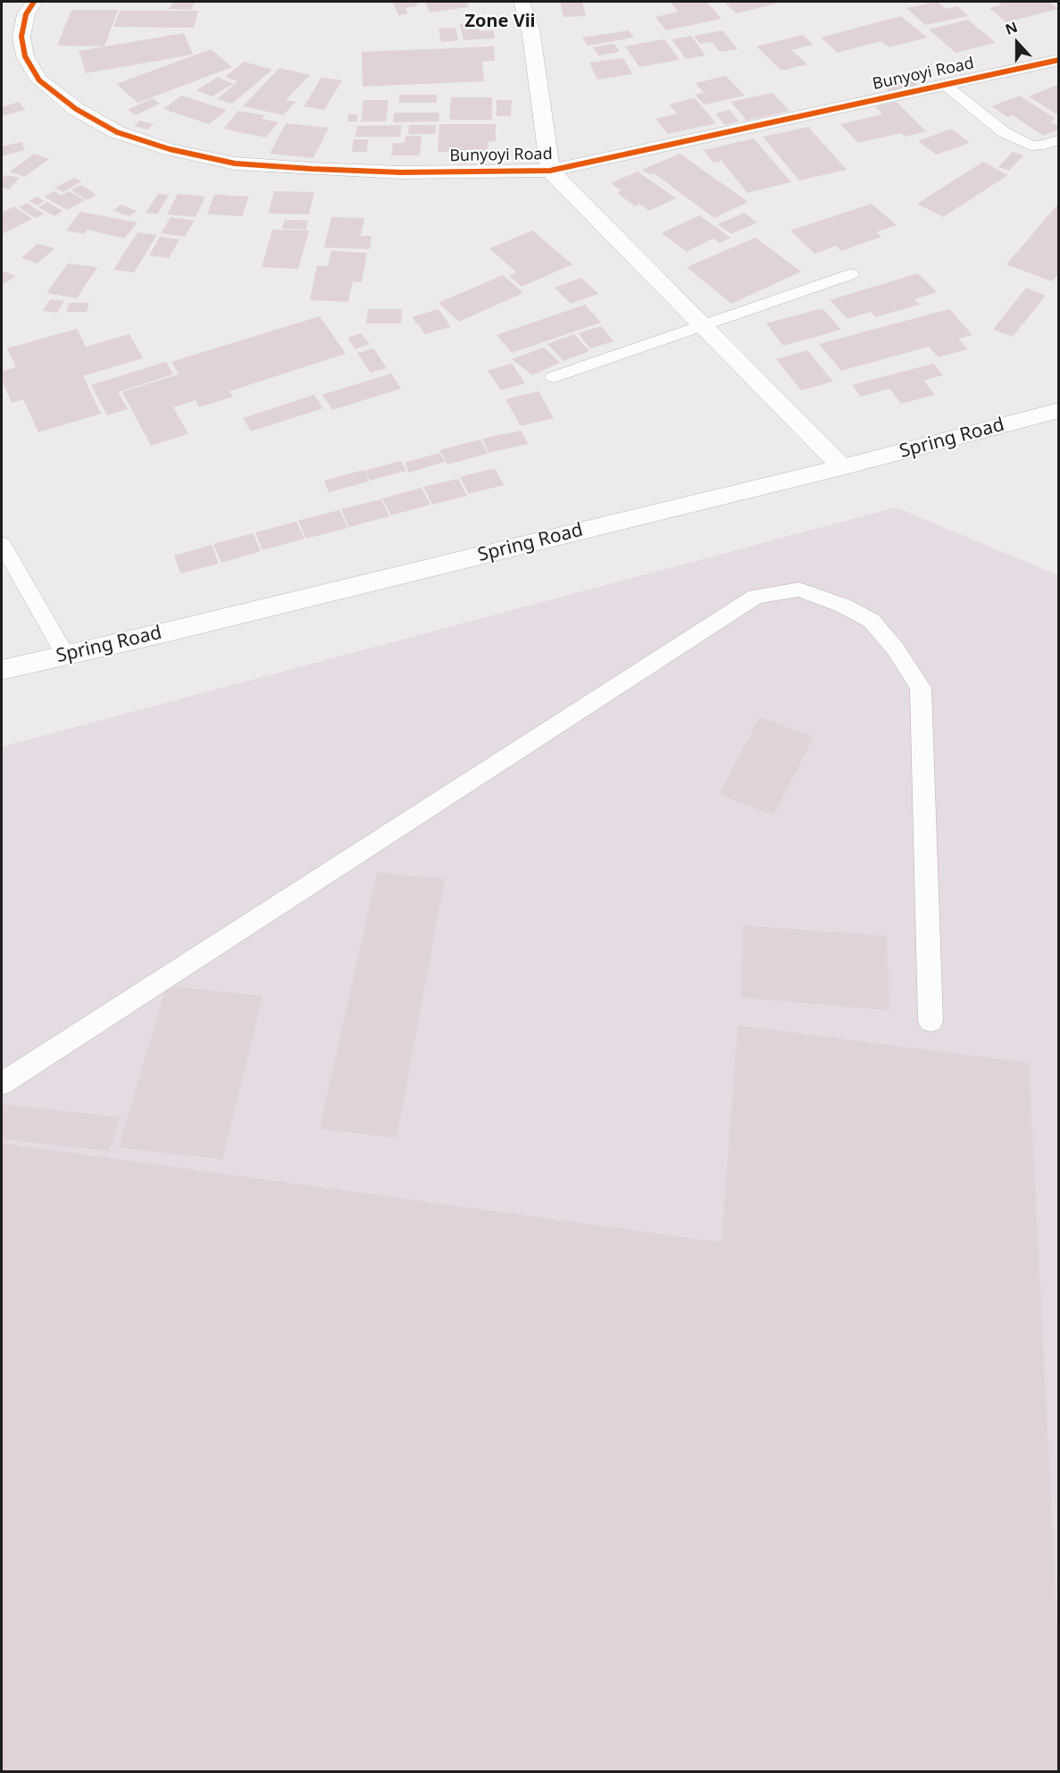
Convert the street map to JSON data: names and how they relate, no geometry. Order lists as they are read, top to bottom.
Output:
{
  "streets": {
    "street": ["Bunyoyi Road", "Spring Road"]
  },
  "districts": ["Zone Vii"],
  "north": "top"
}
